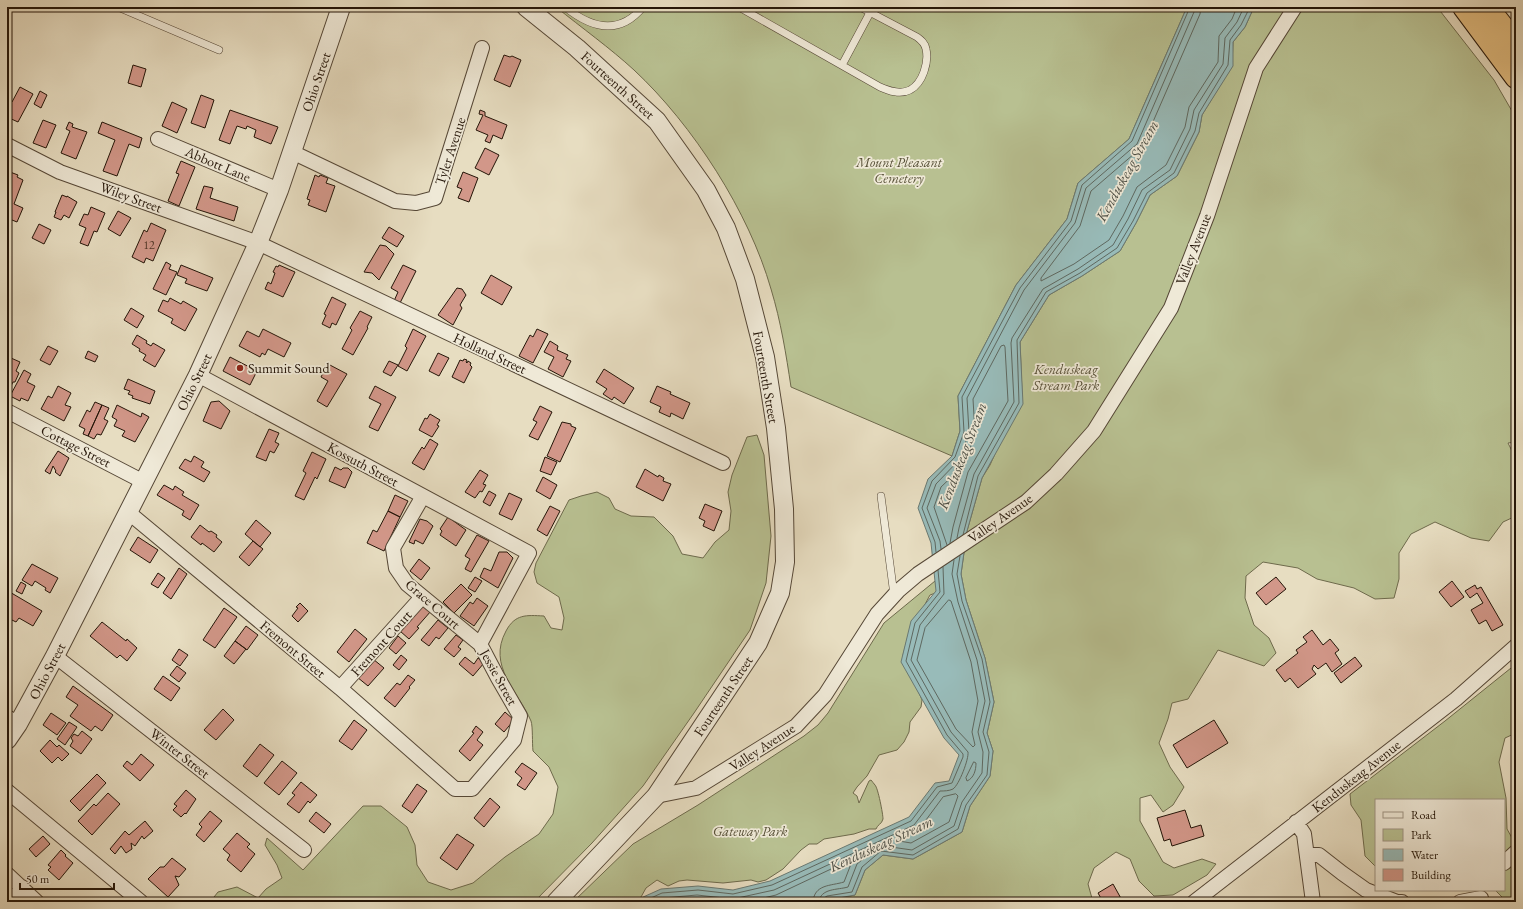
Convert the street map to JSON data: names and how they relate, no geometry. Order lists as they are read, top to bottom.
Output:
{
  "streets": {
    "street": [
      "Ohio Street",
      "Fourteenth Street",
      "Tyler Avenue",
      "Abbott Lane",
      "Wiley Street",
      "Valley Avenue",
      "Holland Street",
      "Cottage Street",
      "Kossuth Street",
      "Grace Court",
      "Fremont Court",
      "Fremont Street",
      "Jessie Street",
      "Winter Street",
      "Kenduskeag Avenue"
    ]
  },
  "crossings": [
    ["Ohio Street", "Tyler Avenue"],
    ["Ohio Street", "Abbott Lane"],
    ["Ohio Street", "Wiley Street"],
    ["Ohio Street", "Holland Street"],
    ["Ohio Street", "Cottage Street"],
    ["Ohio Street", "Kossuth Street"],
    ["Ohio Street", "Fremont Street"],
    ["Ohio Street", "Winter Street"],
    ["Fourteenth Street", "Valley Avenue"],
    ["Wiley Street", "Holland Street"],
    ["Kossuth Street", "Grace Court"],
    ["Kossuth Street", "Jessie Street"],
    ["Grace Court", "Fremont Court"],
    ["Grace Court", "Jessie Street"],
    ["Fremont Court", "Fremont Street"],
    ["Fremont Street", "Jessie Street"]
  ],
  "water": ["Kenduskeag Stream"],
  "parks": ["Mount Pleasant Cemetery", "Kenduskeag Stream Park", "Gateway Park"],
  "places": ["Summit Sound"],
  "house_numbers": ["12"],
  "legend": [
    "Road",
    "Park",
    "Water",
    "Building"
  ],
  "scale_bar": "50 m"
}
